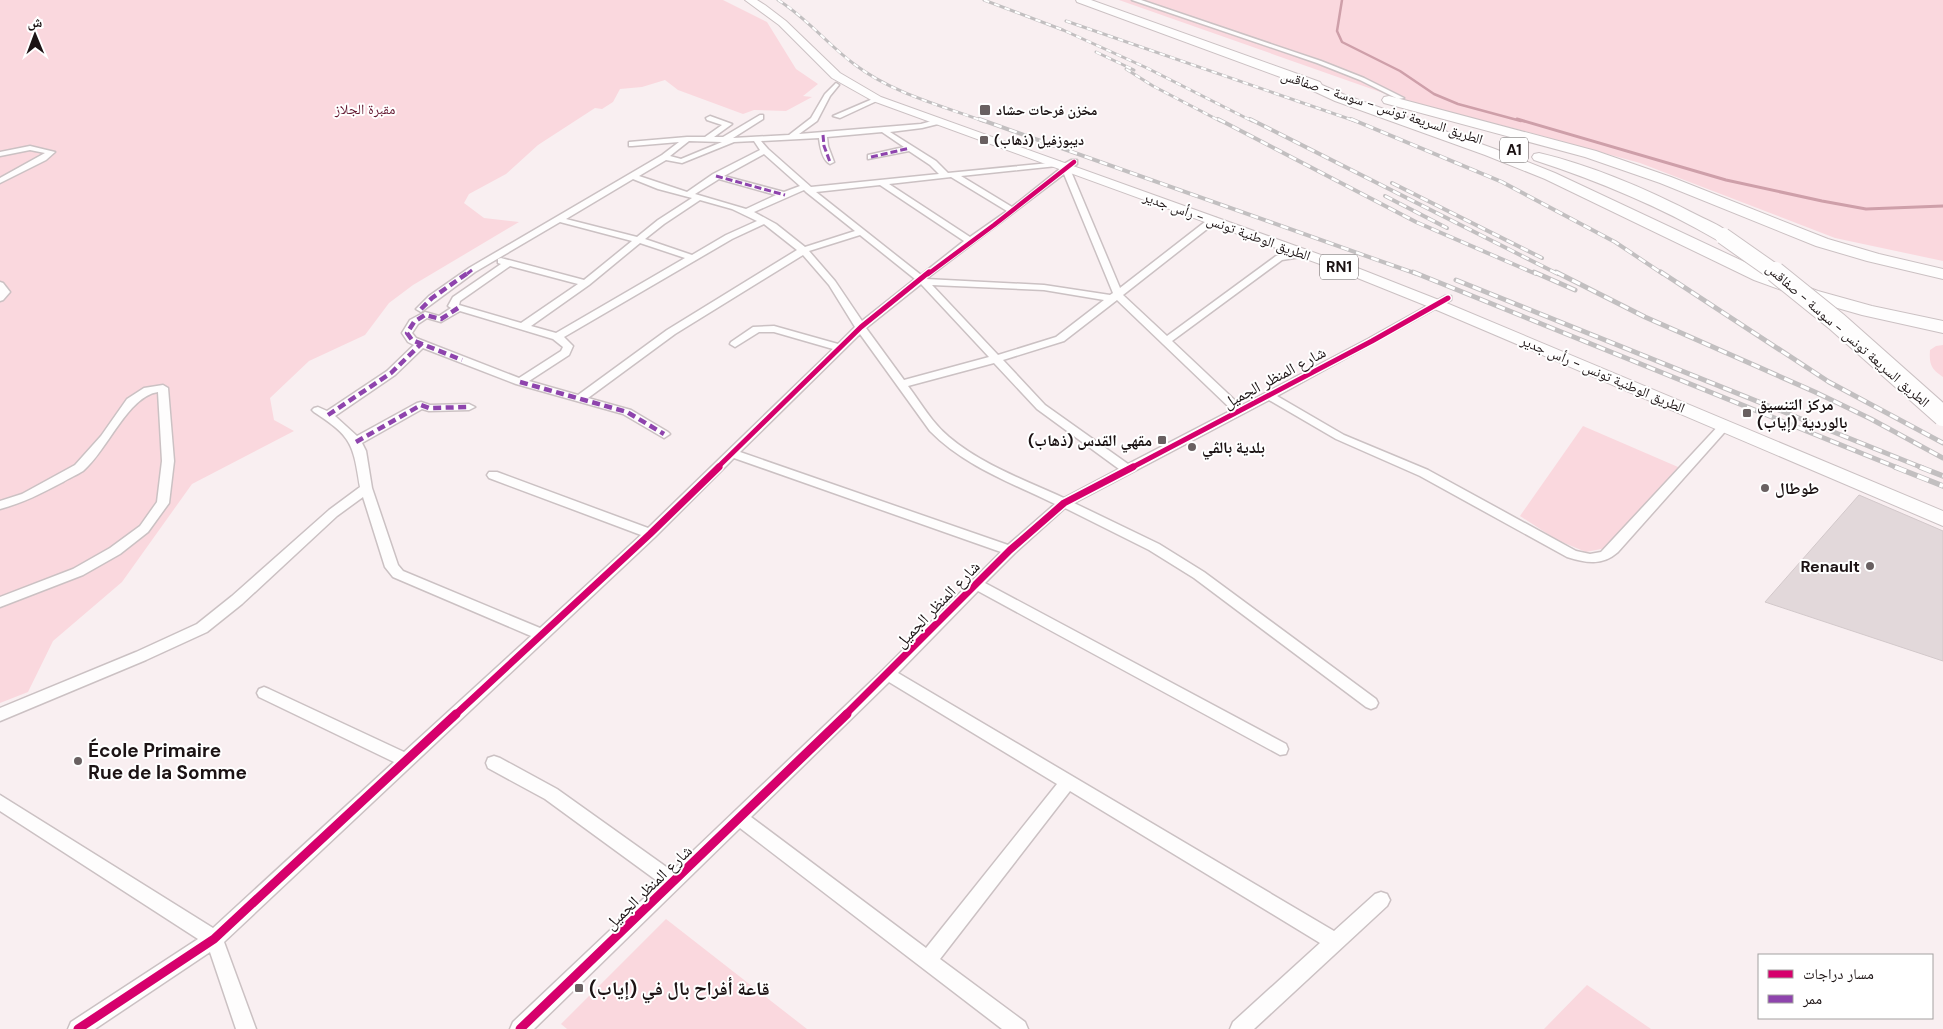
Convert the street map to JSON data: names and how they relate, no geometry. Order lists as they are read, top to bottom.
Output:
{
  "streets": {
    "highway": ["الطريق السريعة تونس - سوسة - صفاقس", "A1"],
    "main road": ["الطريق الوطنية تونس - رأس جدير", "RN1"],
    "street": ["شارع المنظر الجميل"]
  },
  "crossings": [
    ["الطريق الوطنية تونس - رأس جدير", "شارع المنظر الجميل"]
  ],
  "parks": ["مقبرة الجلاز"],
  "places": {
    "transit": [
      "مخزن فرحات حشاد",
      "ديبوزفيل (ذهاب)",
      "مركز التنسيق بالوردية (إياب)",
      "مقهي القدس (ذهاب)",
      "قاعة أفراح بال في (إياب)"
    ],
    "other": [
      "بلدية بالڤي",
      "طوطال",
      "Renault",
      "École Primaire Rue de la Somme"
    ]
  },
  "legend": ["مسار دراجات", "ممر"],
  "north": "top"
}
